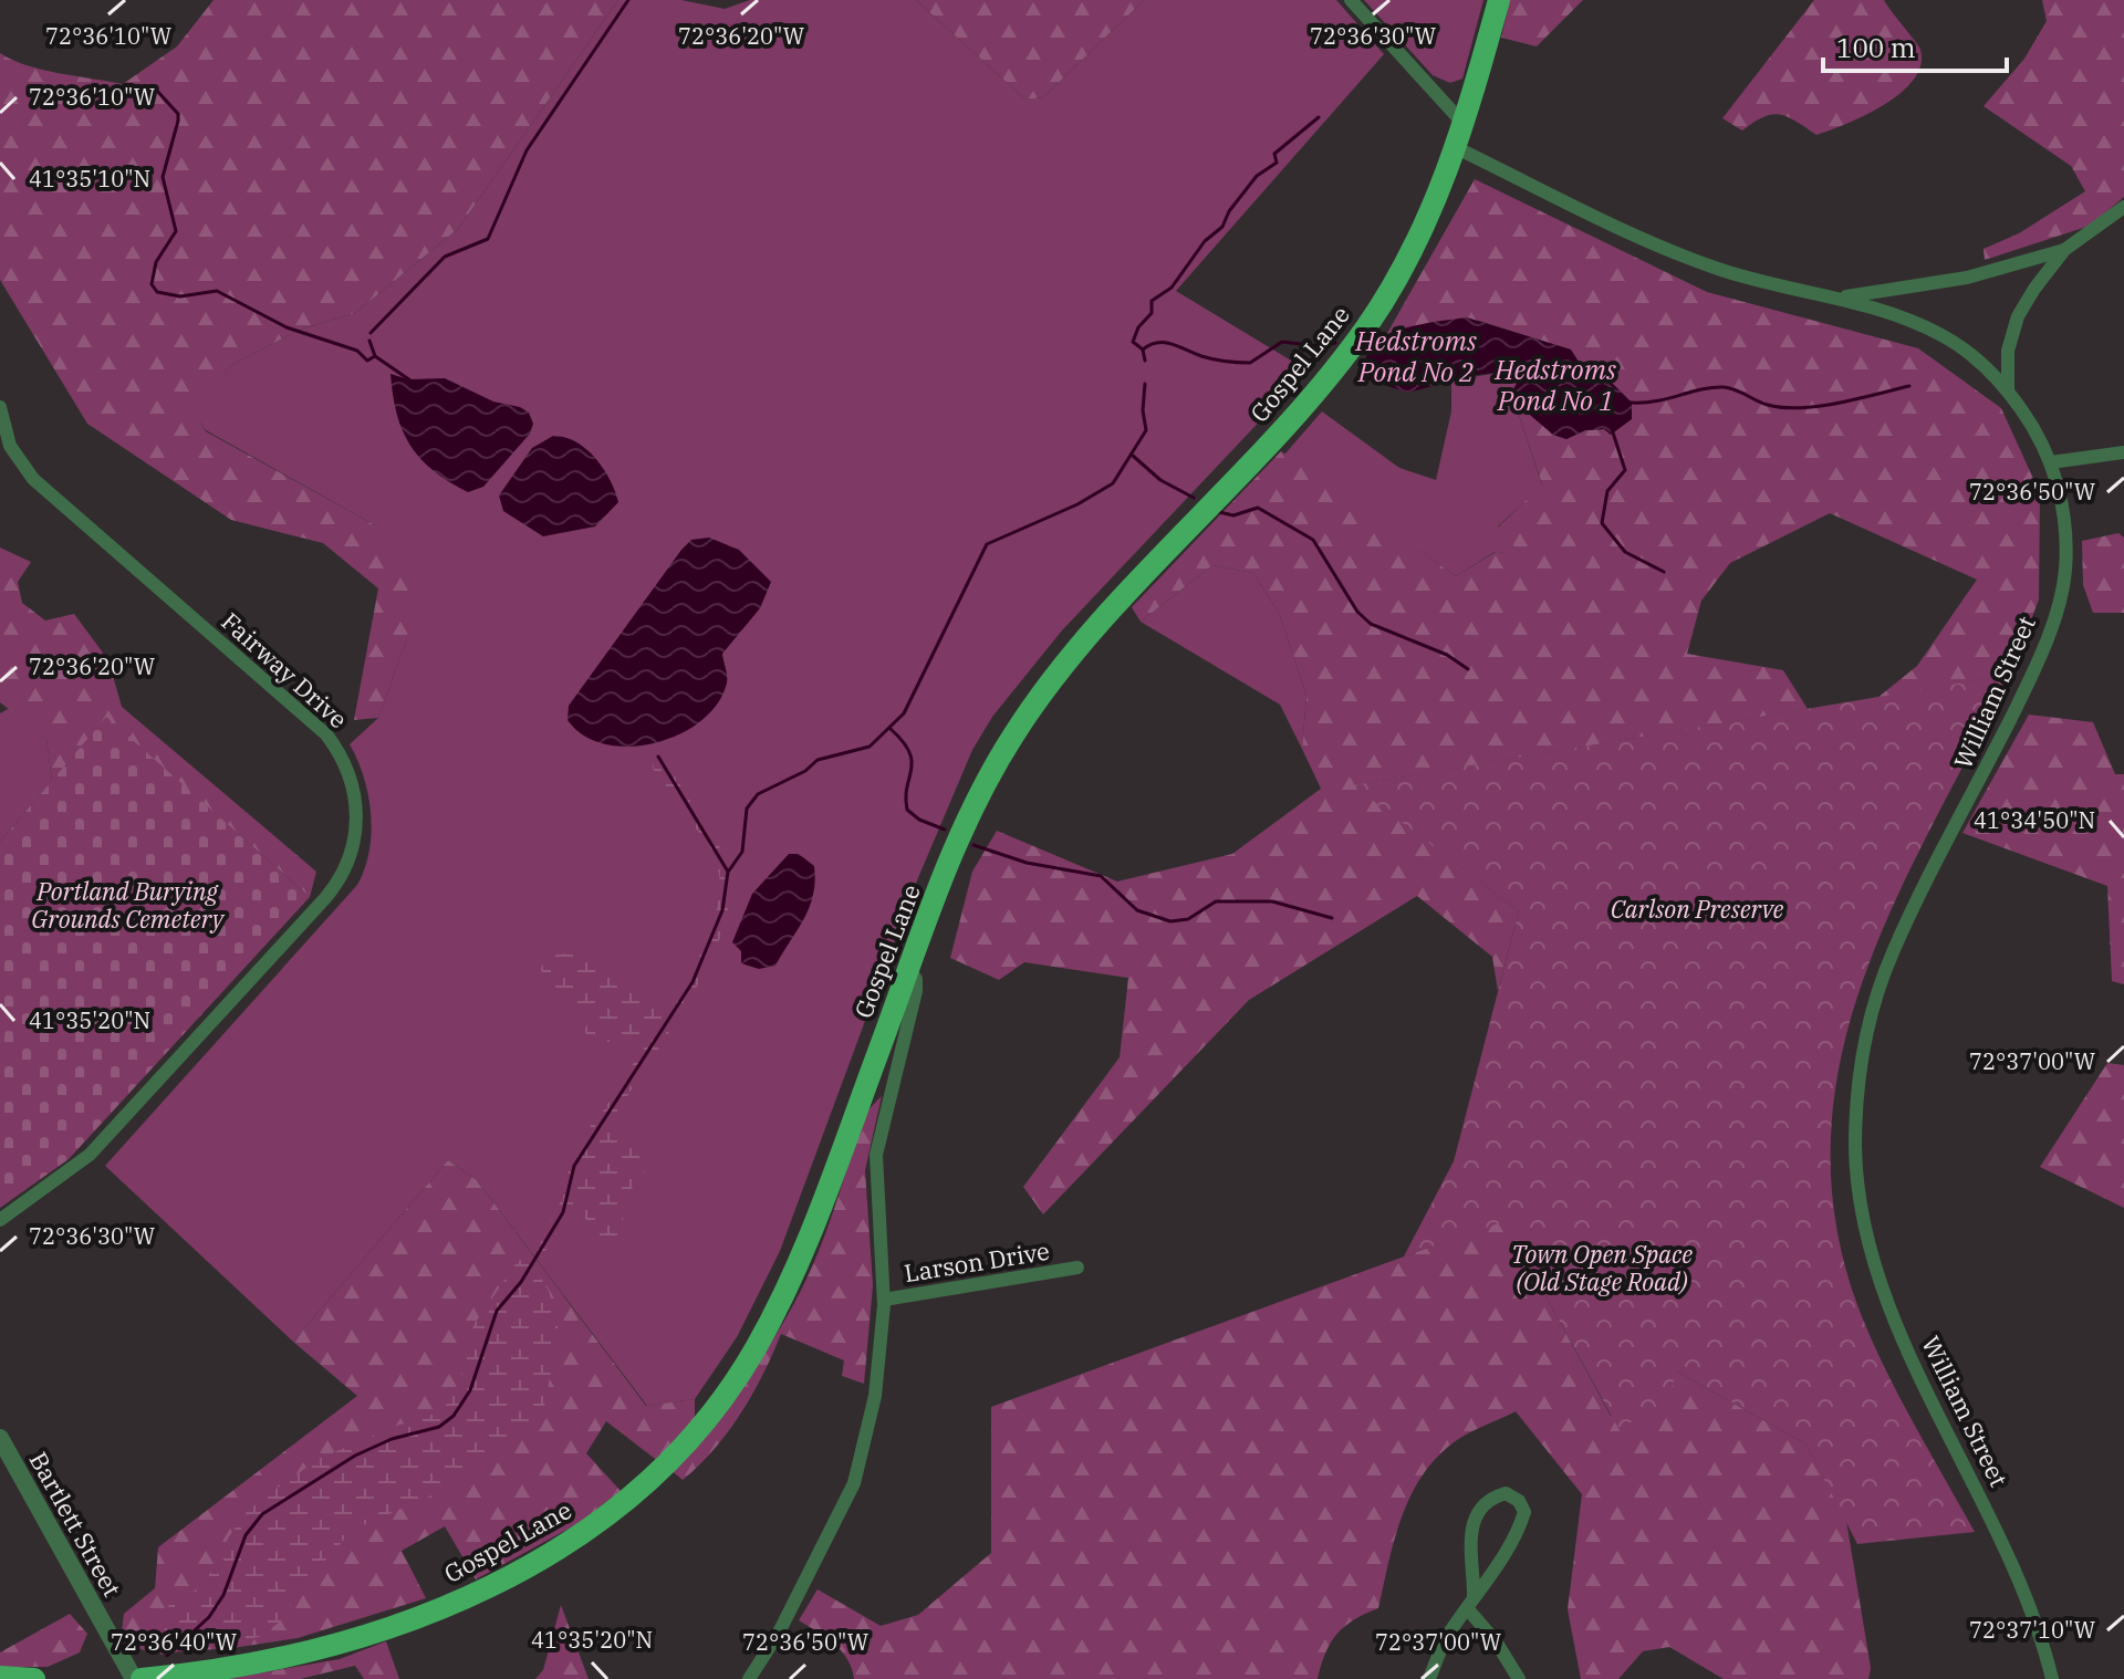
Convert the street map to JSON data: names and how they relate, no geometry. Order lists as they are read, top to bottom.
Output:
{
  "streets": {
    "main road": ["Gospel Lane"],
    "street": [
      "Fairway Drive",
      "William Street",
      "Larson Drive",
      "Bartlett Street"
    ]
  },
  "crossings": [
    ["Gospel Lane", "William Street"]
  ],
  "water": ["Hedstroms Pond No 2", "Hedstroms Pond No 1"],
  "parks": ["Portland Burying Grounds Cemetery", "Carlson Preserve", "Town Open Space (Old Stage Road)"],
  "scale_bar": "100 m",
  "coordinates": [
    "72°36'10\"W",
    "72°36'20\"W",
    "72°36'30\"W",
    "41°35'10\"N",
    "72°36'50\"W",
    "41°34'50\"N",
    "41°35'20\"N",
    "72°37'00\"W",
    "72°37'10\"W",
    "72°36'40\"W"
  ]
}
